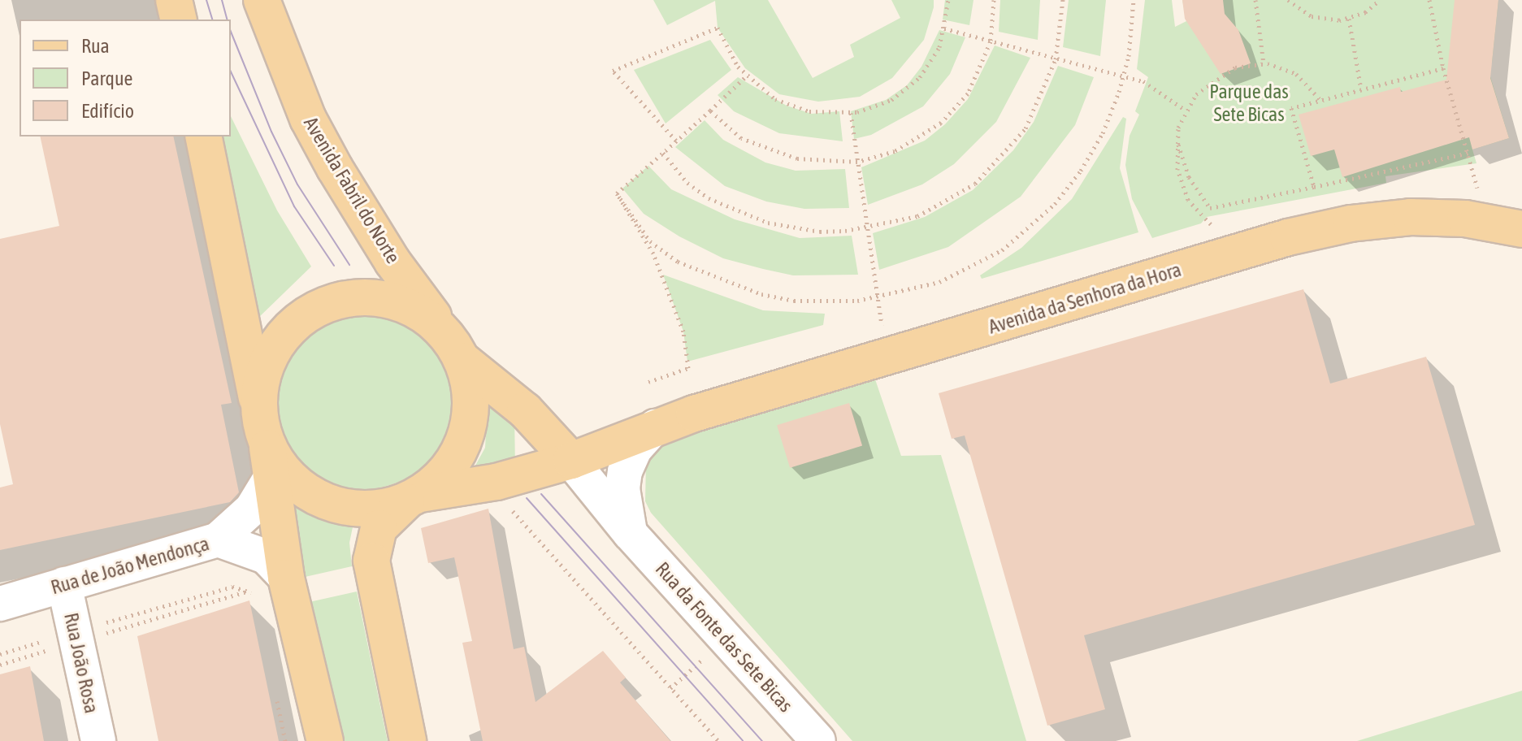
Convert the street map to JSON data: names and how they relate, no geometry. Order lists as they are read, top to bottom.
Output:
{
  "streets": {
    "main road": ["Avenida Fabril do Norte", "Avenida da Senhora da Hora", "Rua da Fonte das Sete Bicas"],
    "street": ["Rua de João Mendonça", "Rua João Rosa"]
  },
  "crossings": [
    ["Avenida Fabril do Norte", "Avenida da Senhora da Hora"],
    ["Avenida Fabril do Norte", "Rua da Fonte das Sete Bicas"],
    ["Avenida da Senhora da Hora", "Rua da Fonte das Sete Bicas"],
    ["Rua de João Mendonça", "Rua João Rosa"]
  ],
  "parks": ["Parque das Sete Bicas"],
  "legend": ["Rua", "Parque", "Edifício"]
}
